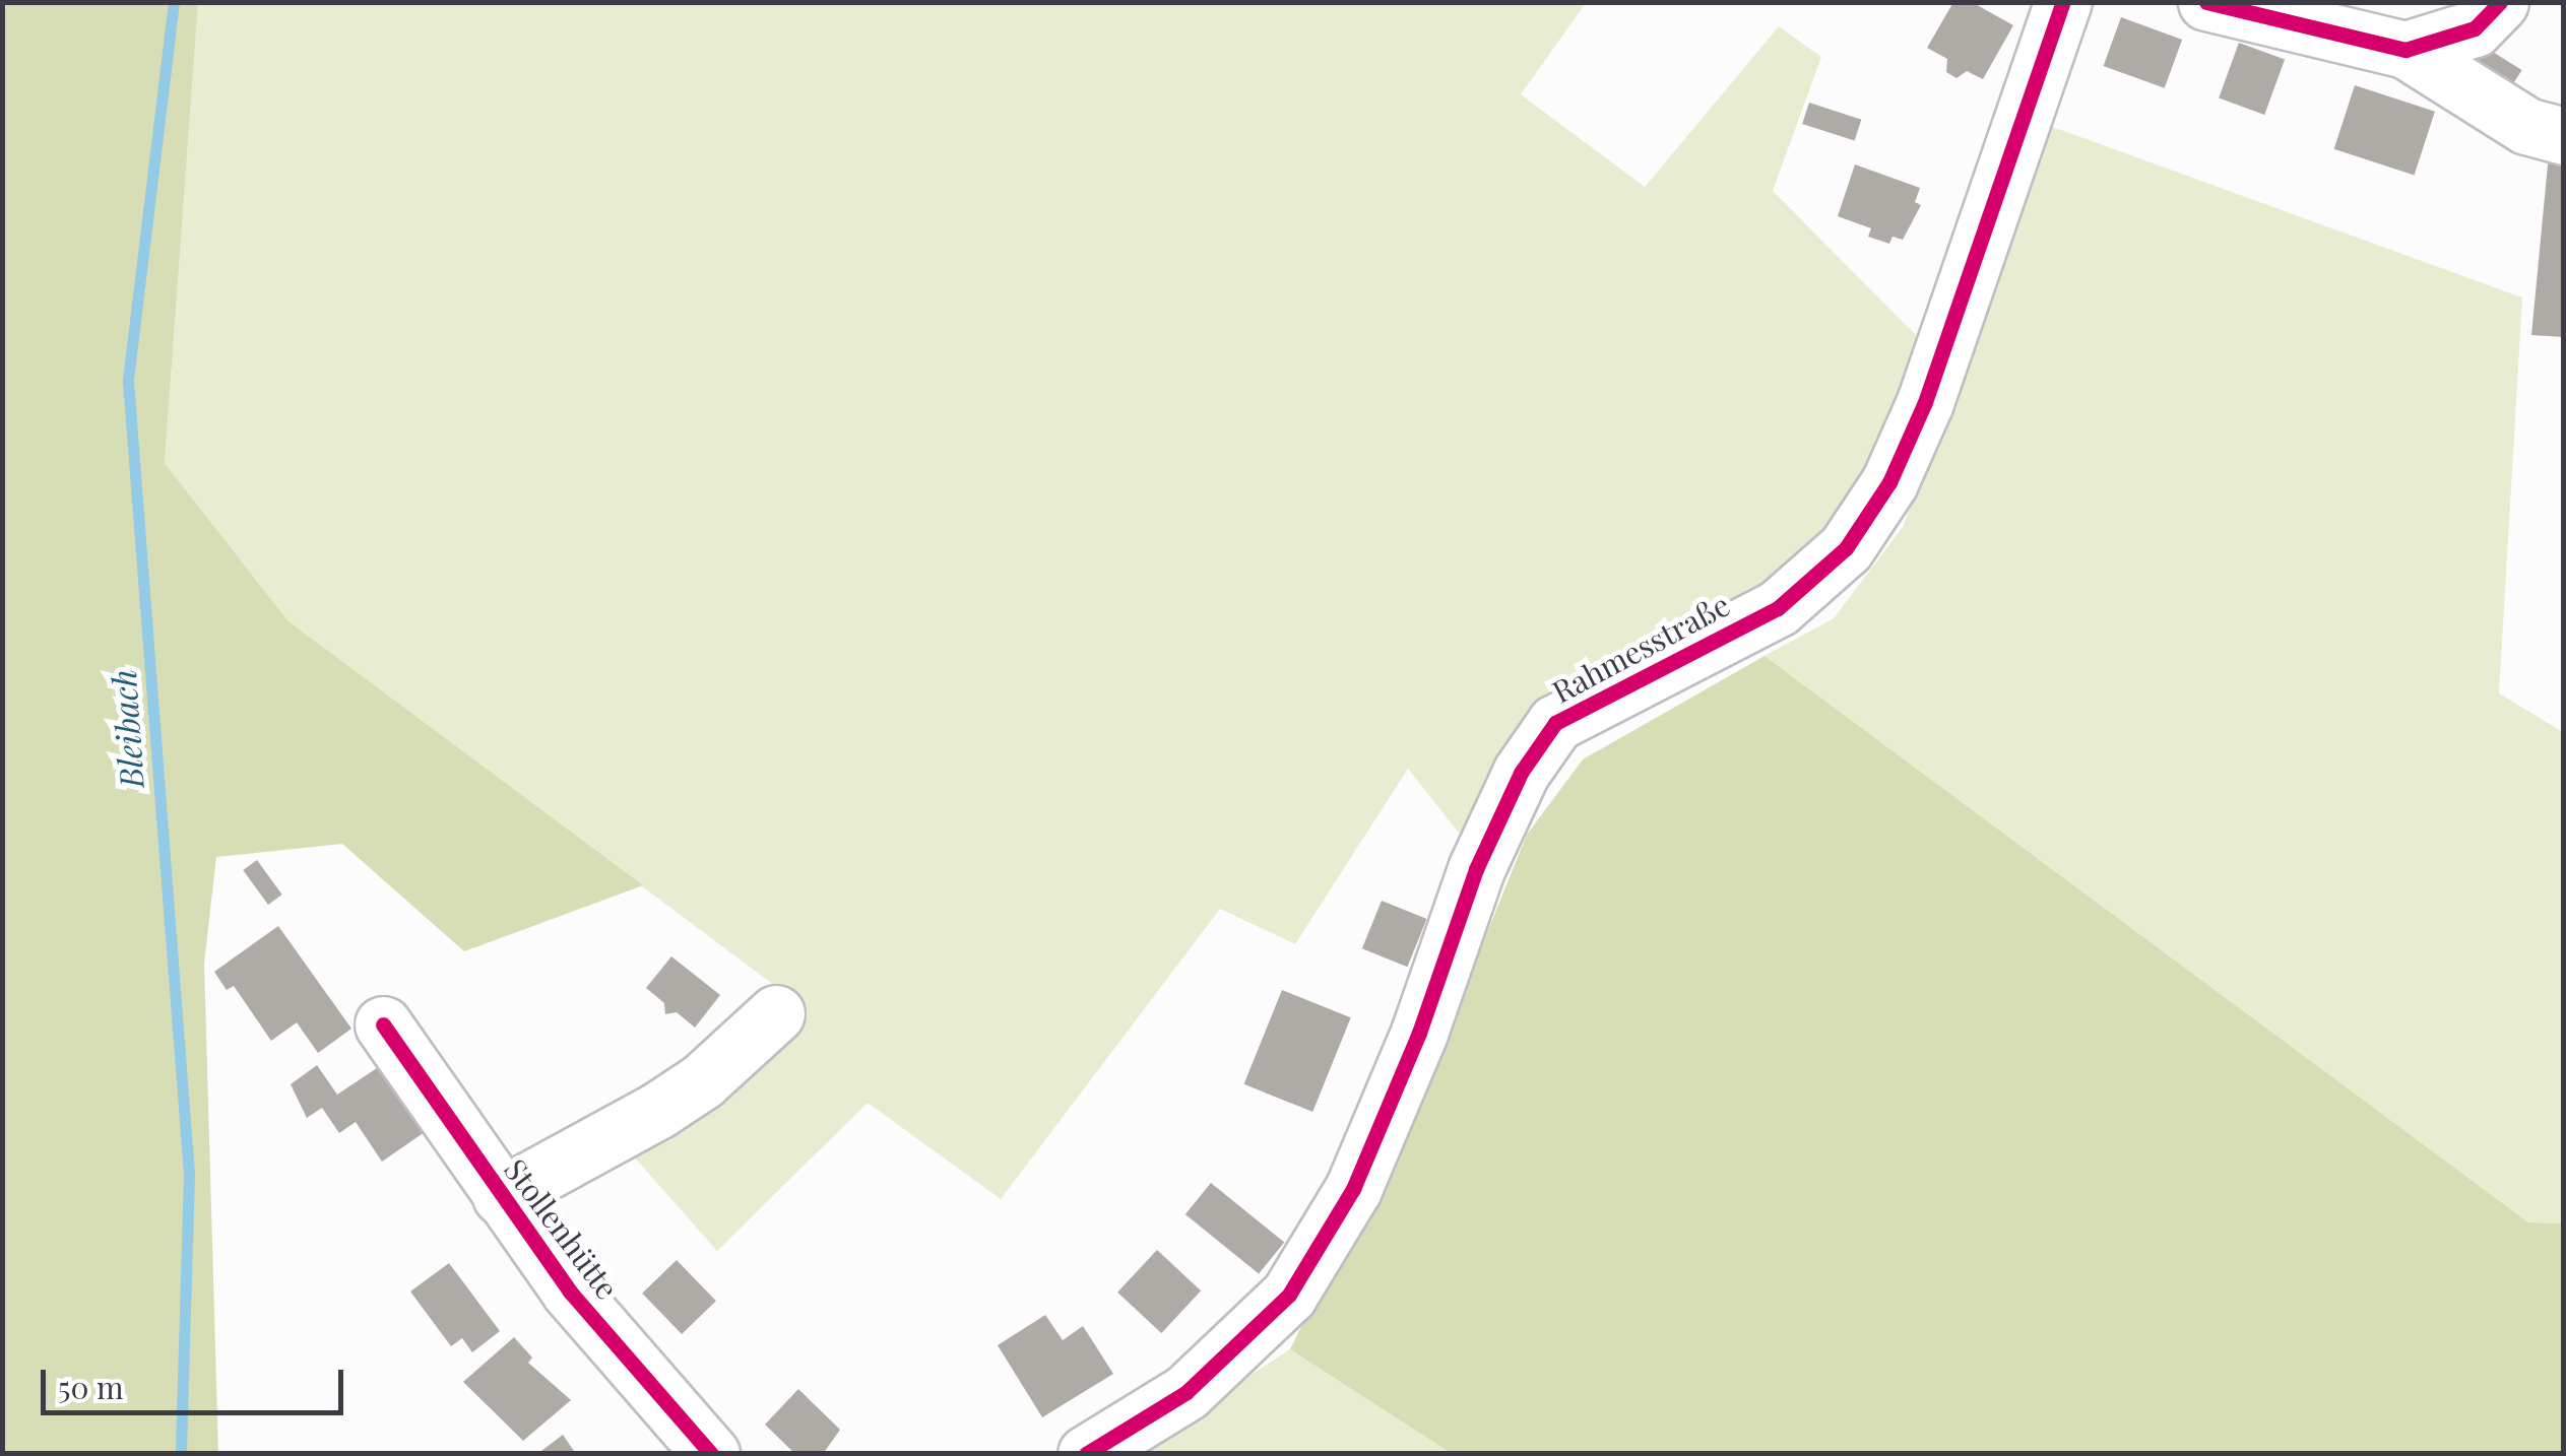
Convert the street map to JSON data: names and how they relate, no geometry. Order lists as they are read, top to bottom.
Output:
{
  "streets": {
    "street": ["Rahmesstraße", "Stollenhütte"]
  },
  "water": ["Bleibach"],
  "scale_bar": "50 m"
}
